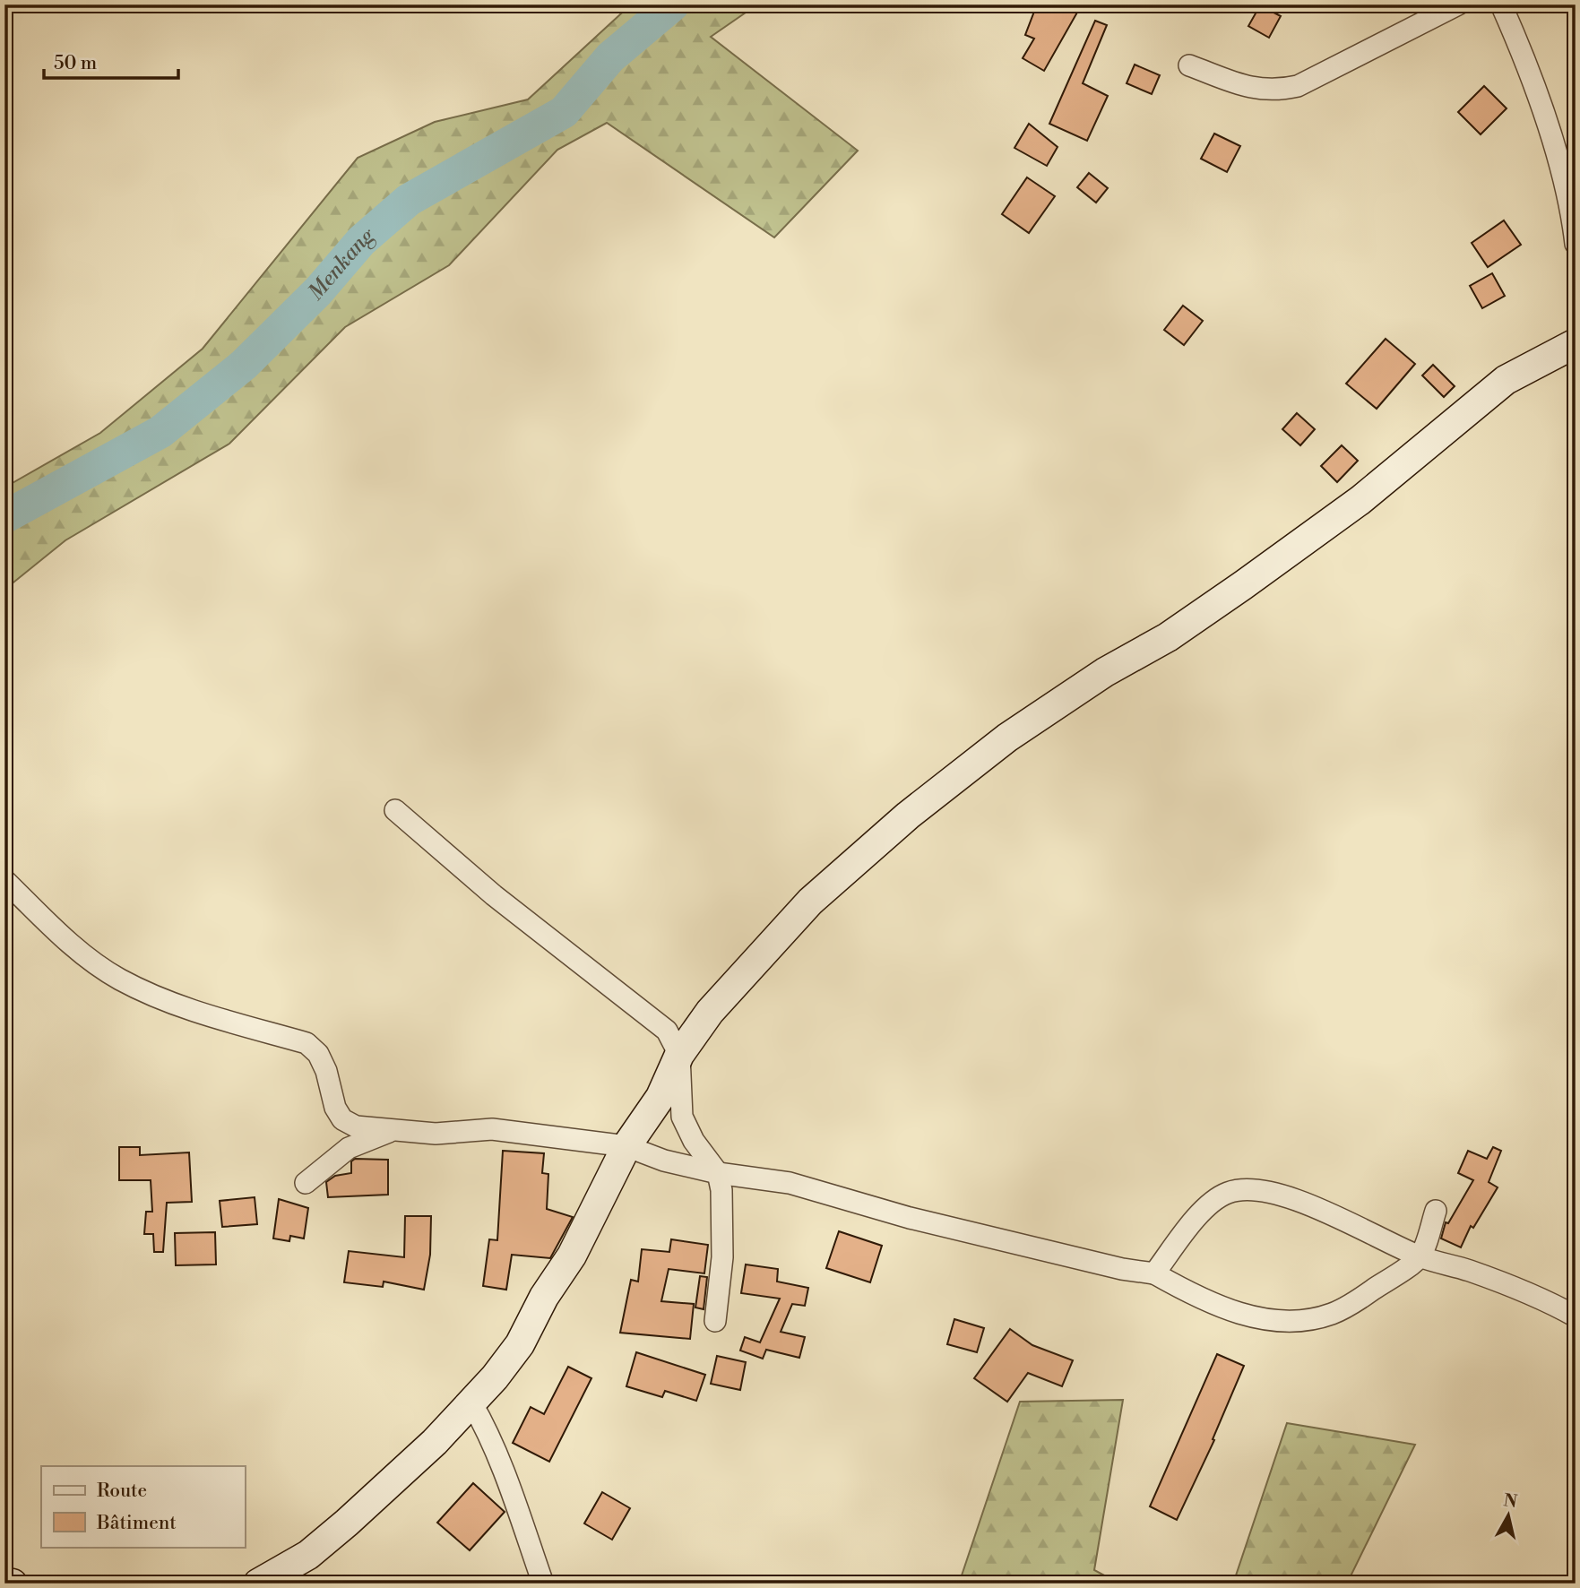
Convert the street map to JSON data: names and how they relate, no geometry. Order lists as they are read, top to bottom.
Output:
{
  "water": ["Menkang"],
  "legend": ["Route", "Bâtiment"],
  "scale_bar": "50 m",
  "north": "top"
}
